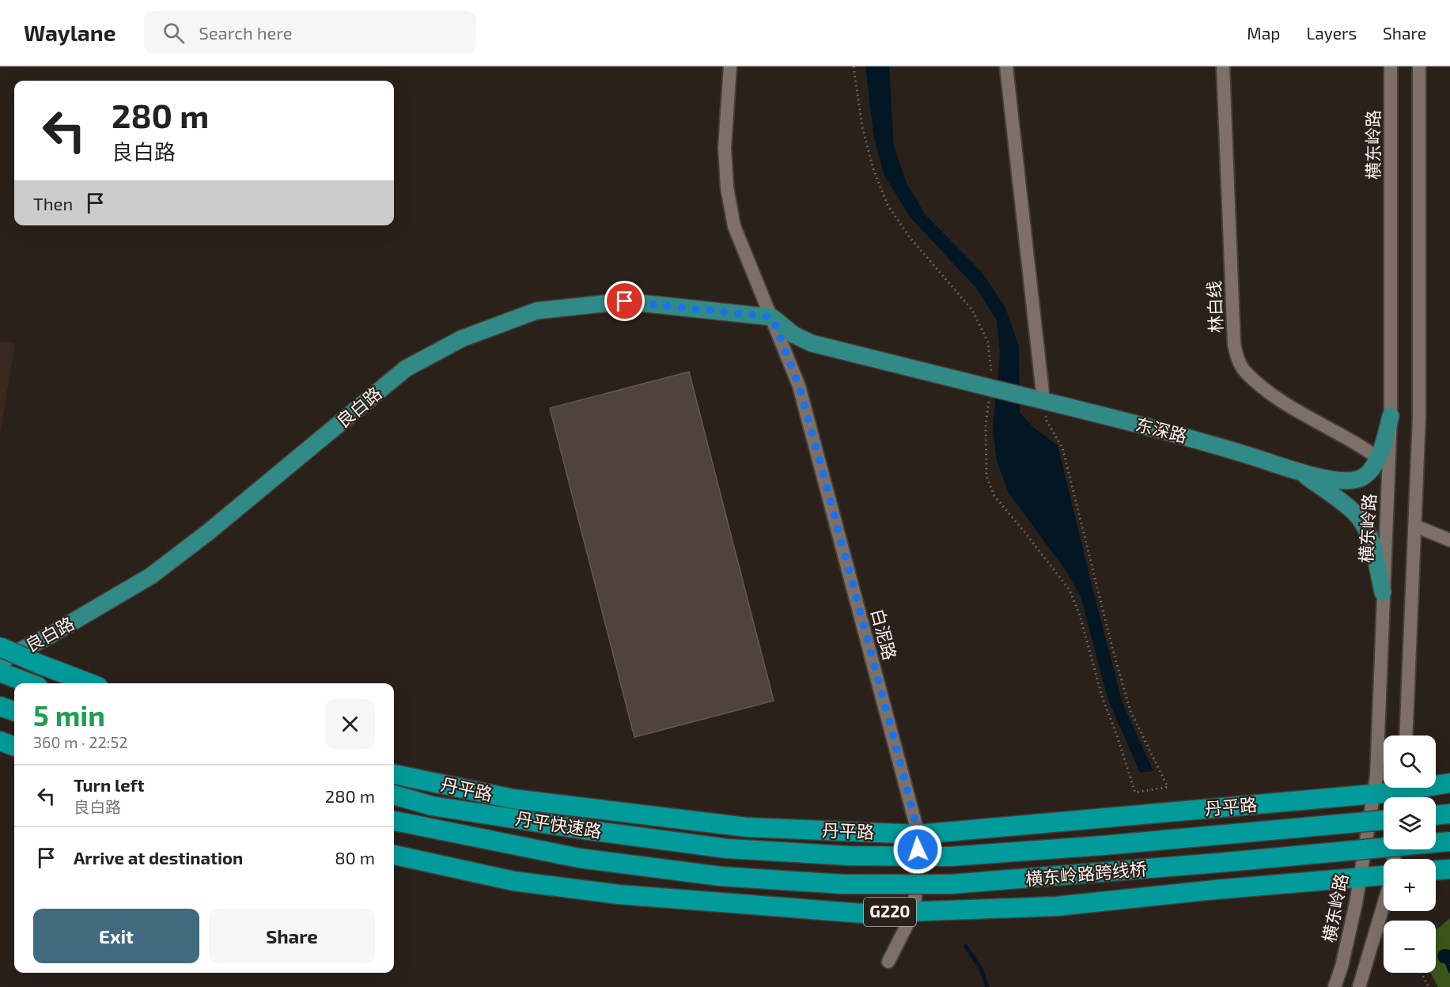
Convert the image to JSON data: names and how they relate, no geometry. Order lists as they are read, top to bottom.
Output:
{
  "streets": {
    "highway": [
      "丹平路",
      "丹平快速路",
      "横东岭路跨线桥",
      "G220"
    ],
    "main road": ["良白路", "东深路"],
    "street": ["横东岭路", "林白线", "白泥路"]
  },
  "crossings": [
    ["横东岭路", "林白线"],
    ["横东岭路", "东深路"],
    ["横东岭路", "丹平路"],
    ["横东岭路", "G220"],
    ["林白线", "东深路"],
    ["良白路", "白泥路"],
    ["白泥路", "丹平路"],
    ["白泥路", "G220"],
    ["丹平快速路", "横东岭路跨线桥"]
  ],
  "page": {
    "header": "Waylane",
    "search": "Search here",
    "nav": ["Map", "Layers", "Share"],
    "turn": ["280 m", "良白路"],
    "then": "Then",
    "heading": ["5 min", "360 m · 22:52"],
    "map_buttons": ["+", "−"],
    "list": [
      {
        "name": "Turn left",
        "note": "良白路",
        "value": "280 m"
      },
      {
        "name": "Arrive at destination",
        "value": "80 m"
      }
    ],
    "buttons": ["Exit", "Share"]
  }
}
